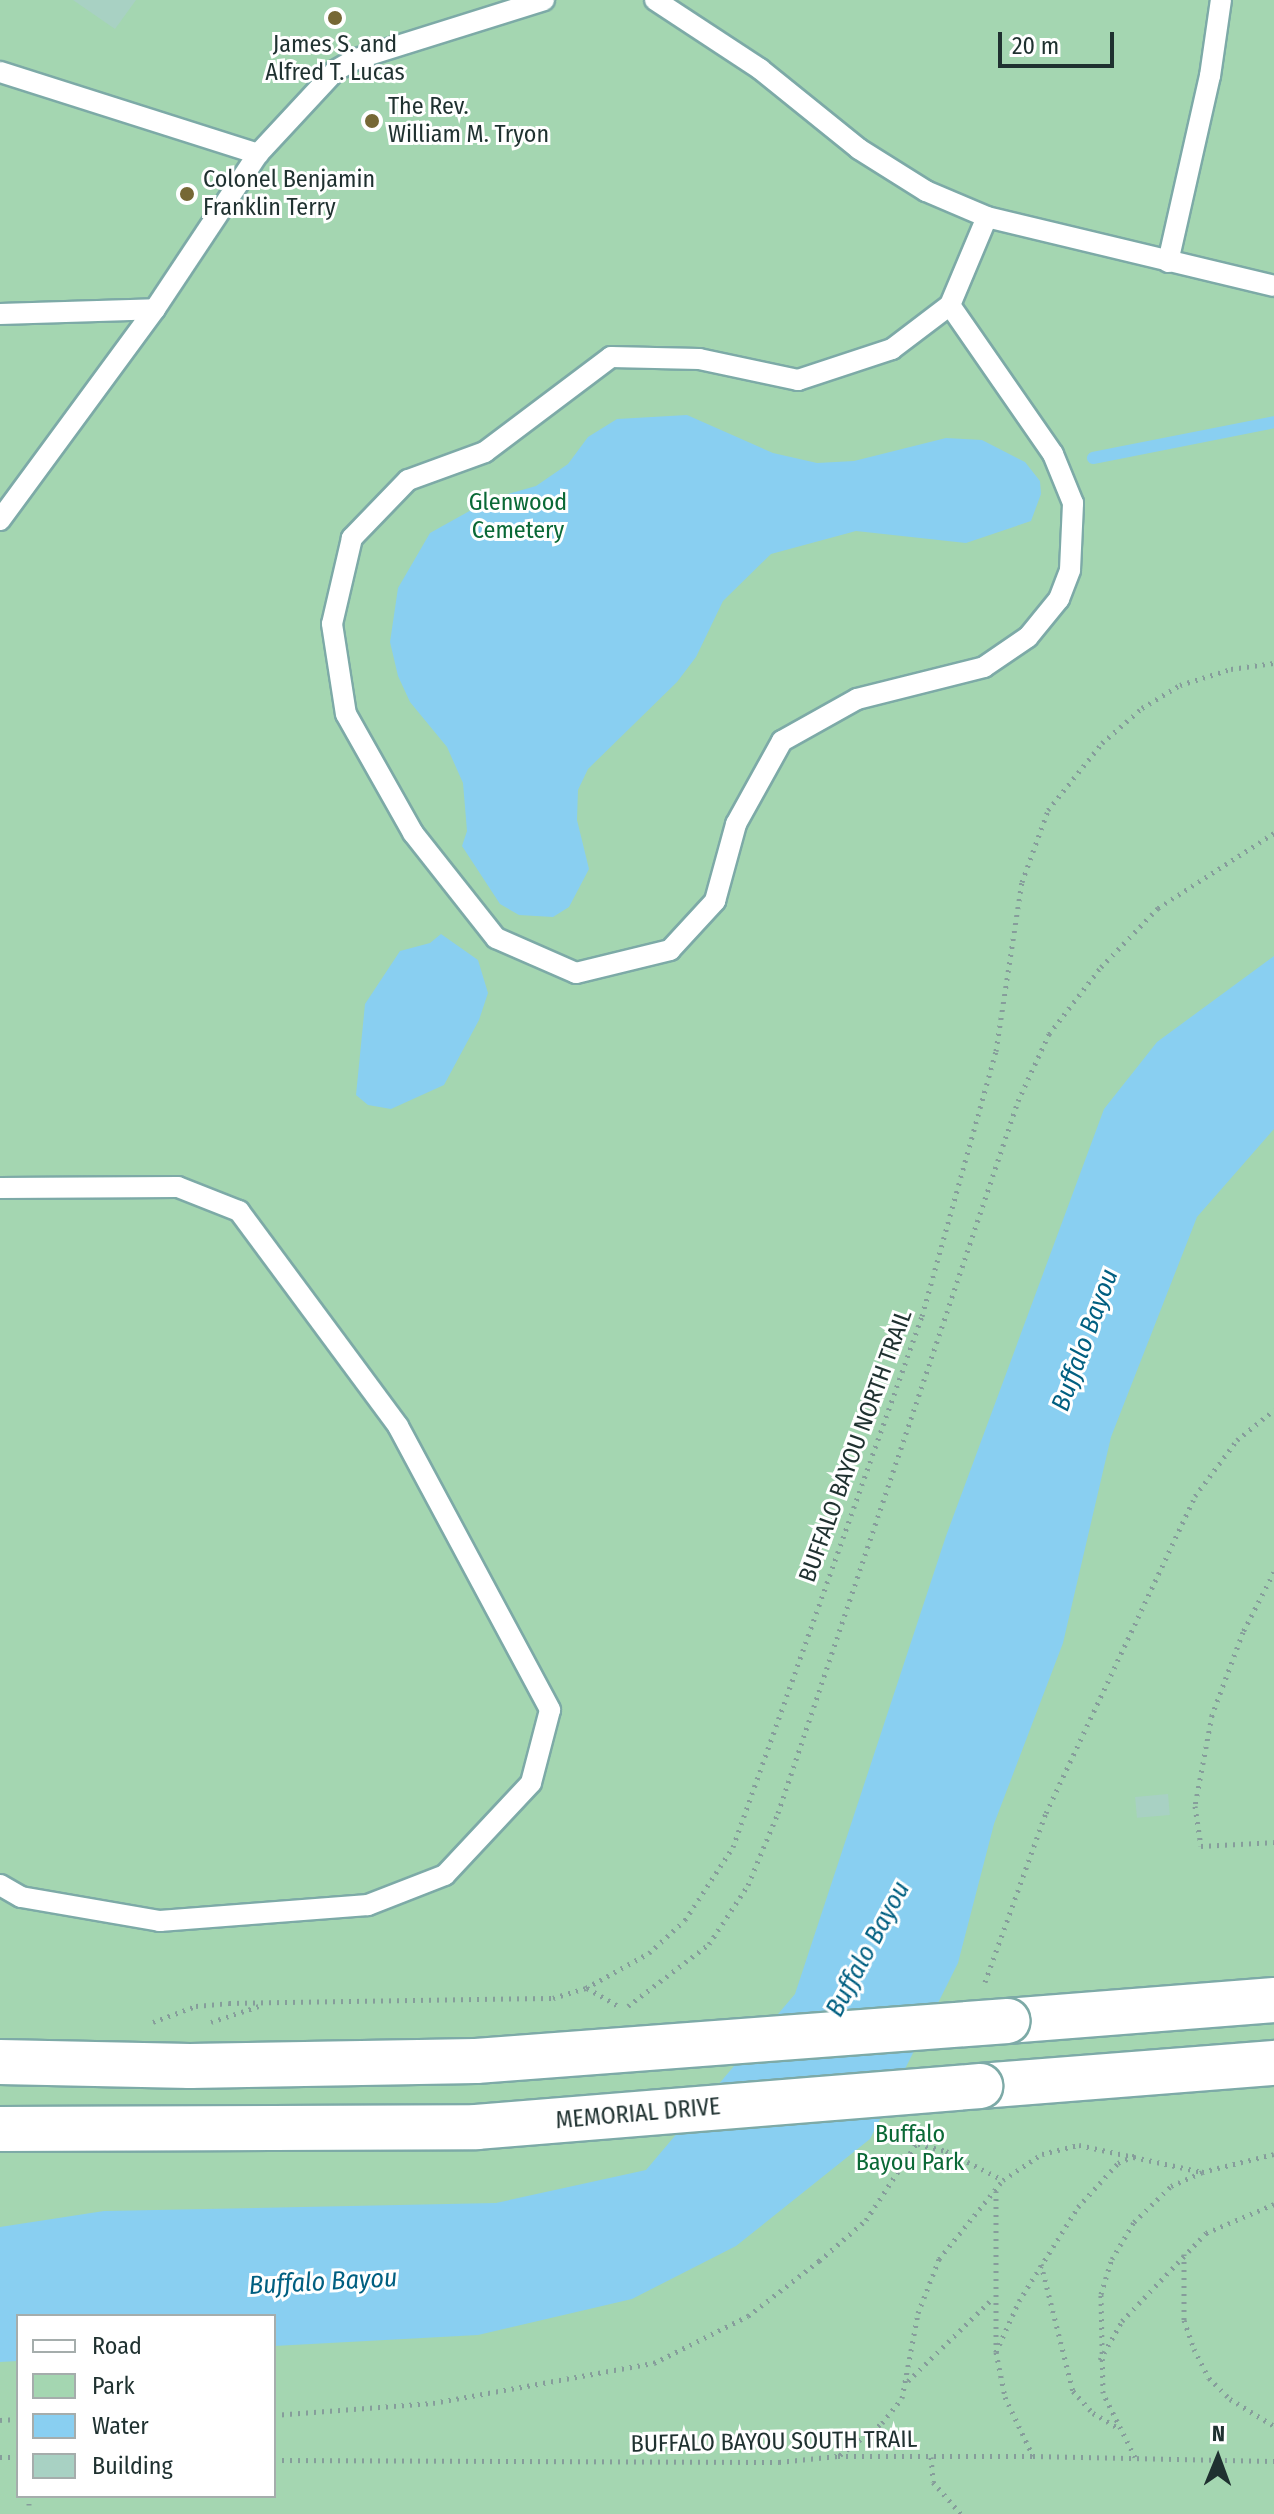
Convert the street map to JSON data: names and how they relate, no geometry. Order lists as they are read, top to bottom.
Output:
{
  "streets": {
    "main road": ["MEMORIAL DRIVE"],
    "path": ["BUFFALO BAYOU NORTH TRAIL", "BUFFALO BAYOU SOUTH TRAIL"]
  },
  "water": ["Buffalo Bayou"],
  "parks": ["Glenwood Cemetery", "Buffalo Bayou Park"],
  "places": ["James S. and Alfred T. Lucas", "The Rev. William M. Tryon", "Colonel Benjamin Franklin Terry"],
  "legend": [
    "Road",
    "Park",
    "Water",
    "Building"
  ],
  "scale_bar": "20 m",
  "north": "top"
}
